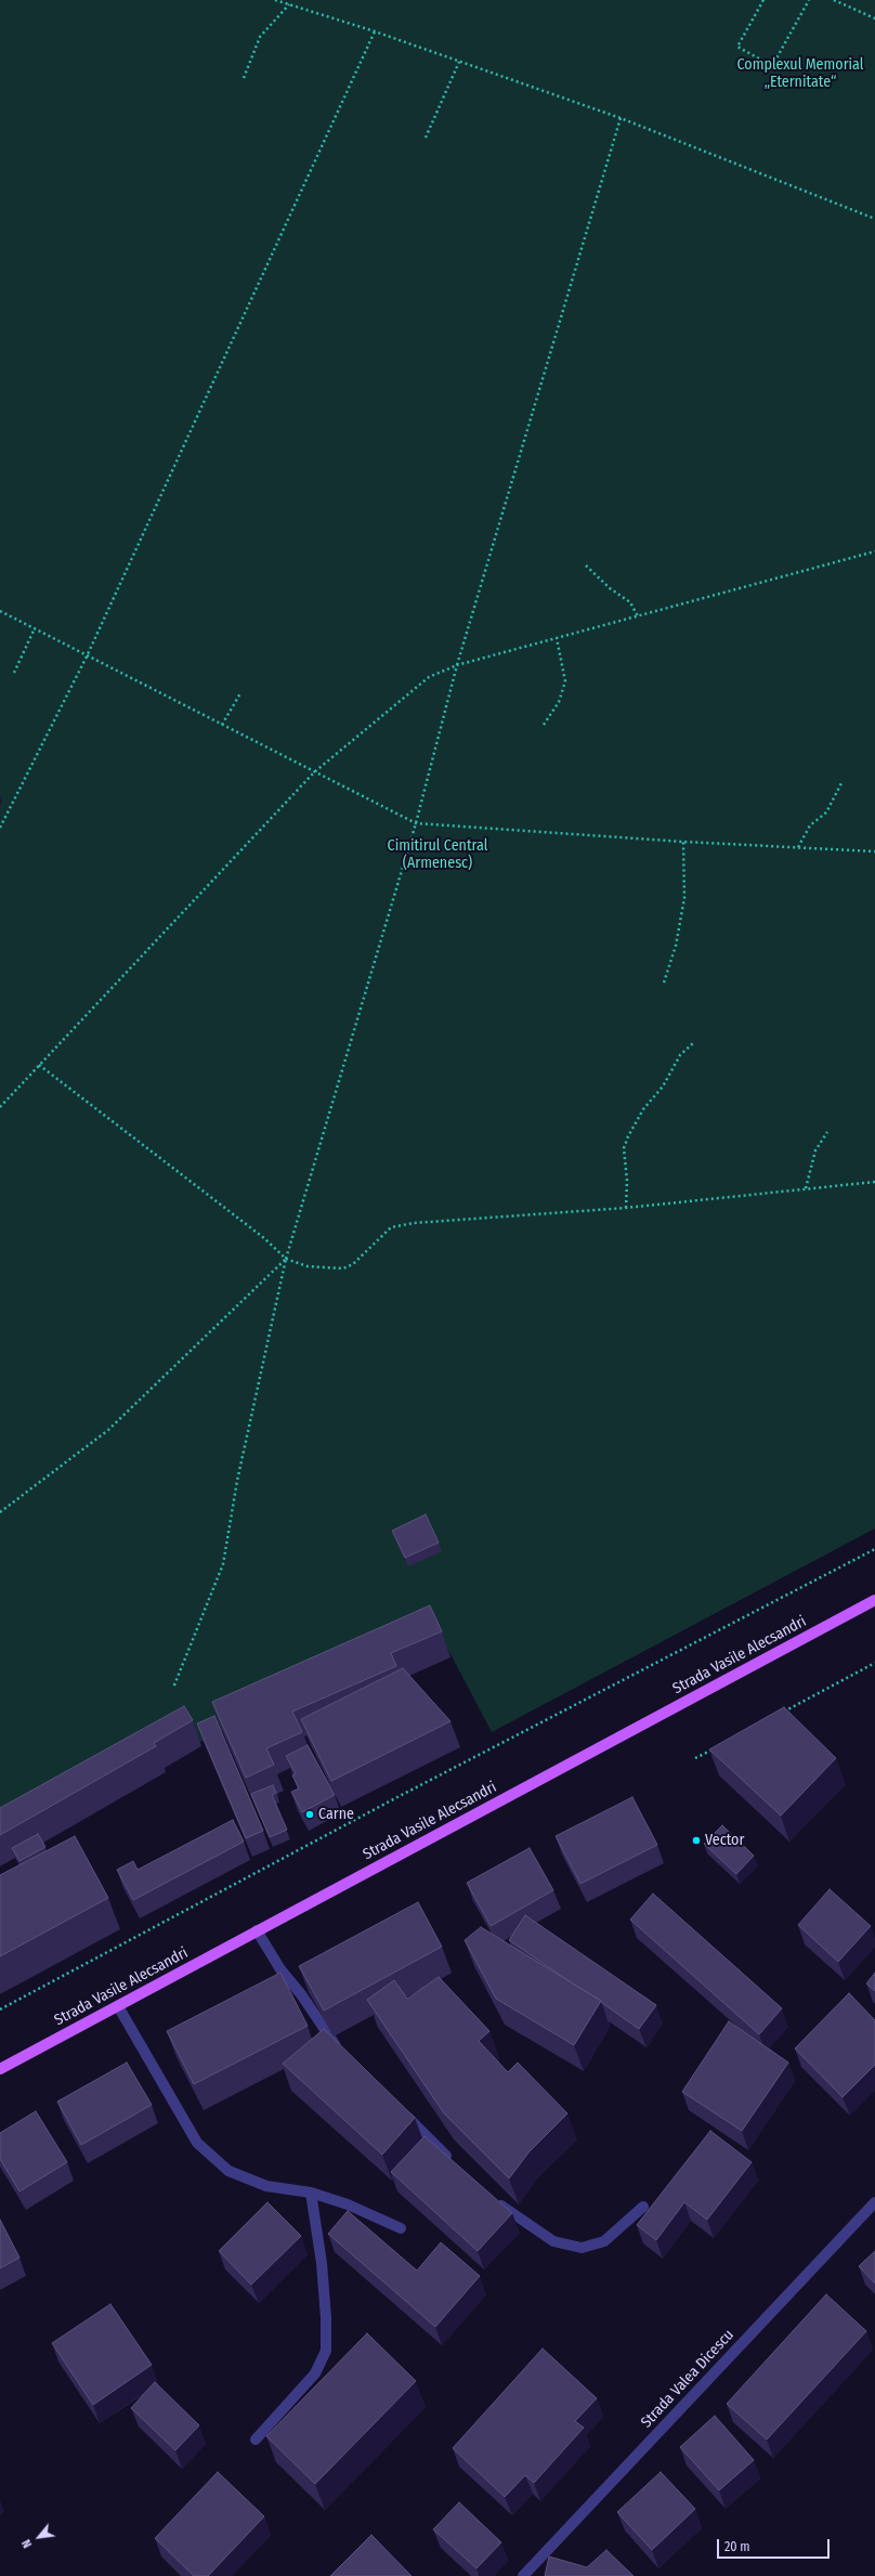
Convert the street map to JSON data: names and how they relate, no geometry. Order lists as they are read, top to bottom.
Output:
{
  "streets": {
    "main road": ["Strada Vasile Alecsandri"],
    "street": ["Strada Valea Dicescu"]
  },
  "parks": ["Complexul Memorial „Eternitate“", "Cimitirul Central (Armenesc)"],
  "places": ["Carne", "Vector"],
  "scale_bar": "20 m",
  "north": "bottom left"
}
